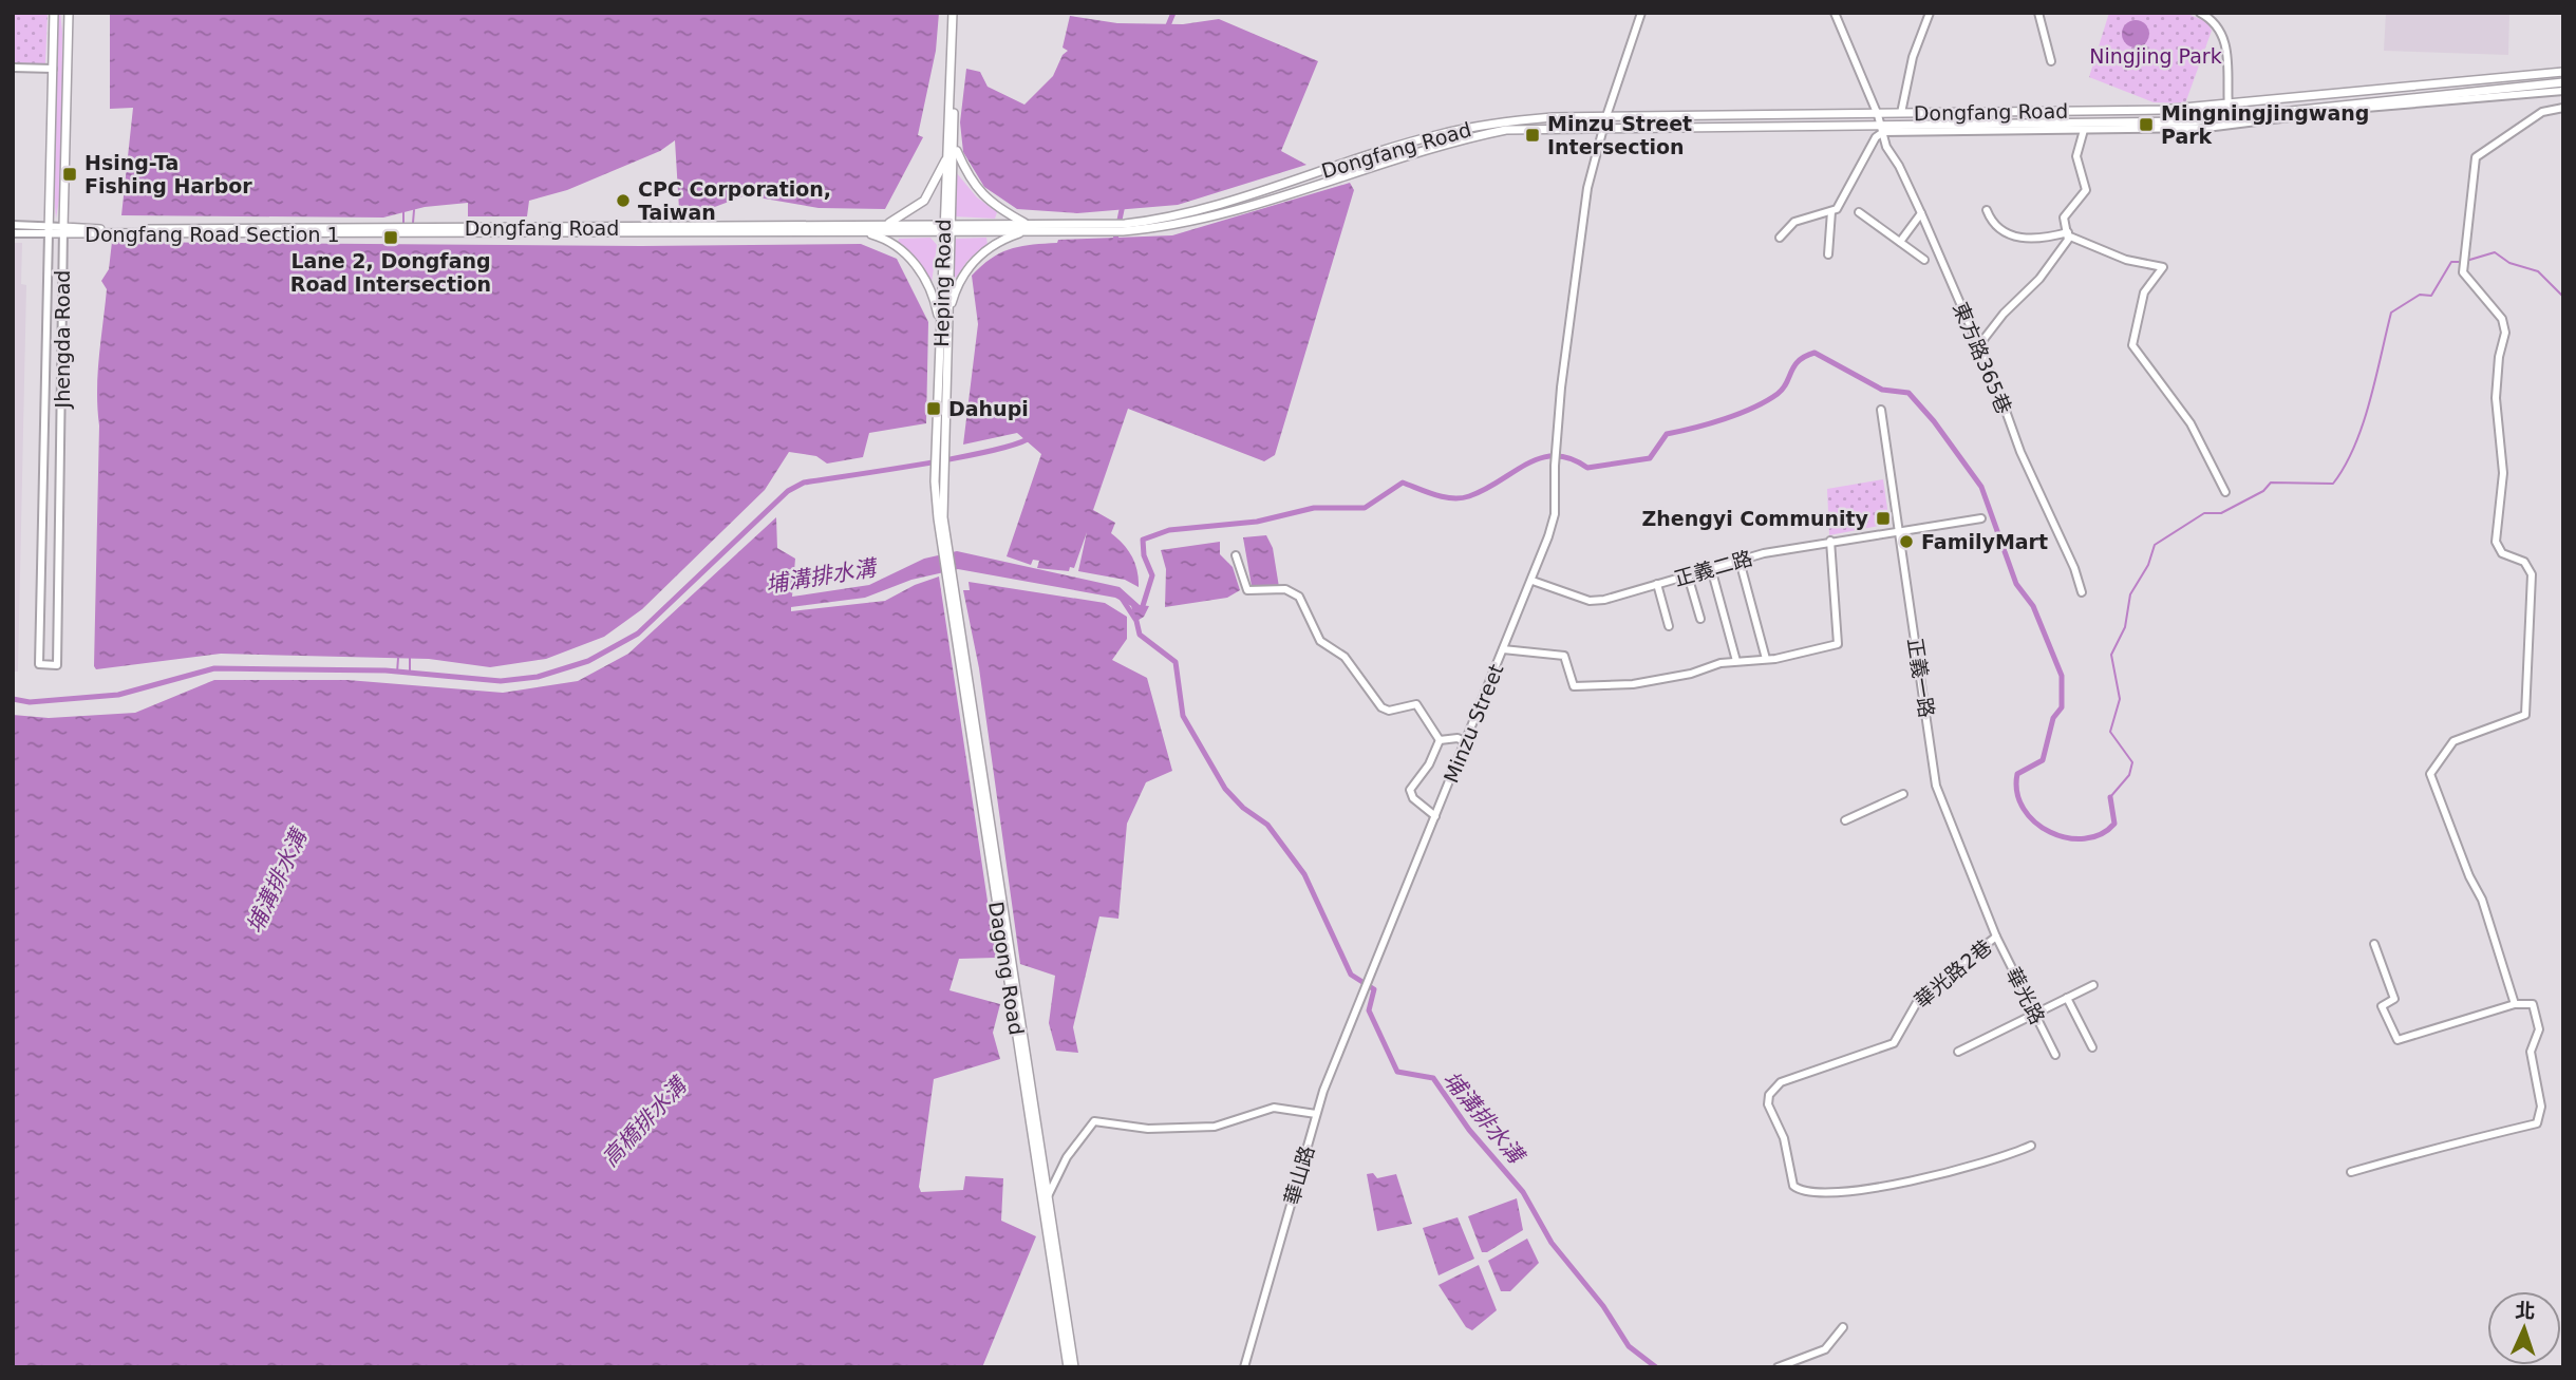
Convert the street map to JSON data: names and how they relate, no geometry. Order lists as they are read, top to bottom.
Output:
{
  "streets": {
    "main road": [
      "Dongfang Road",
      "Dongfang Road Section 1",
      "Heping Road",
      "Jhengda Road",
      "Dagong Road"
    ],
    "street": [
      "東方路365巷",
      "正義二路",
      "正義一路",
      "Minzu Street",
      "華光路2巷",
      "華光路",
      "華山路"
    ]
  },
  "crossings": [
    ["Dongfang Road", "Dongfang Road Section 1"],
    ["Dongfang Road", "Heping Road"],
    ["Dongfang Road", "東方路365巷"],
    ["Dongfang Road", "Minzu Street"],
    ["Dongfang Road Section 1", "Jhengda Road"],
    ["Heping Road", "Dagong Road"],
    ["正義二路", "正義一路"],
    ["正義二路", "Minzu Street"],
    ["正義一路", "華光路2巷"],
    ["正義一路", "華光路"],
    ["Minzu Street", "華山路"],
    ["華光路2巷", "華光路"]
  ],
  "water": ["埔溝排水溝", "高橋排水溝"],
  "parks": ["Ningjing Park"],
  "places": {
    "transit": [
      "Mingningjingwang Park",
      "Minzu Street Intersection",
      "Hsing-Ta Fishing Harbor",
      "Lane 2, Dongfang Road Intersection",
      "Dahupi",
      "Zhengyi Community"
    ],
    "other": ["CPC Corporation, Taiwan", "FamilyMart"]
  },
  "north": "top"
}
